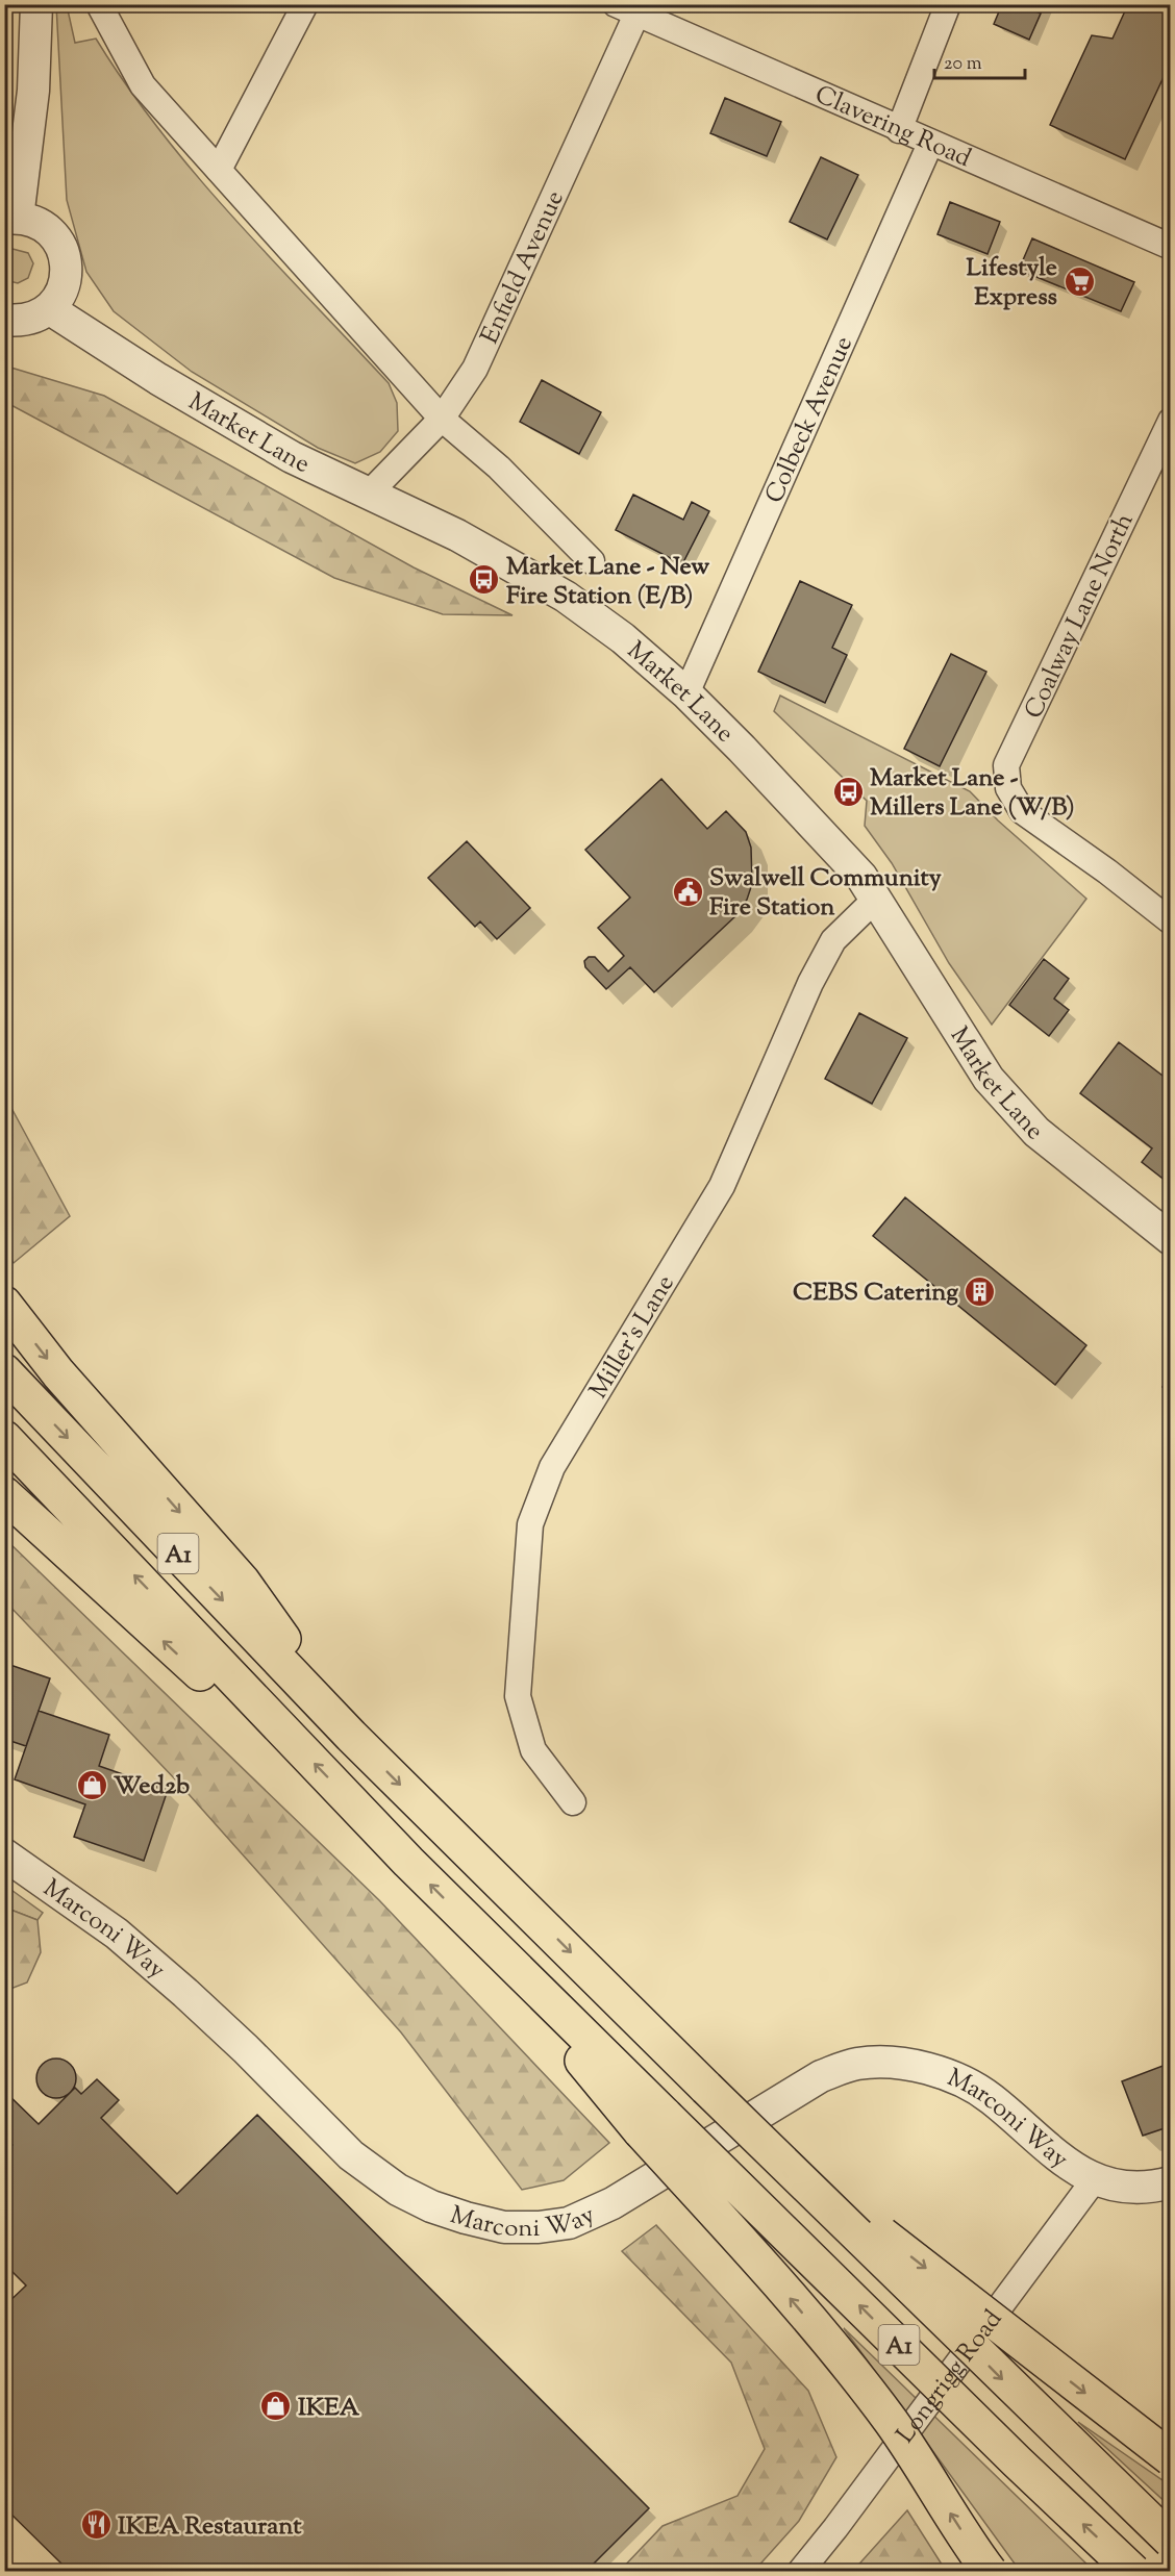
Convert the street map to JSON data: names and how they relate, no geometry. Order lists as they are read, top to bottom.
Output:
{
  "streets": {
    "highway": ["A1"],
    "street": [
      "Clavering Road",
      "Enfield Avenue",
      "Colbeck Avenue",
      "Market Lane",
      "Coalway Lane North",
      "Miller's Lane",
      "Marconi Way",
      "Longrigg Road"
    ]
  },
  "crossings": [
    ["Clavering Road", "Enfield Avenue"],
    ["Clavering Road", "Colbeck Avenue"],
    ["Enfield Avenue", "Market Lane"],
    ["Colbeck Avenue", "Market Lane"],
    ["Market Lane", "Miller's Lane"],
    ["Marconi Way", "Longrigg Road"]
  ],
  "places": {
    "supermarket": ["Lifestyle Express"],
    "bus stop": ["Market Lane - New Fire Station (E/B)", "Market Lane - Millers Lane (W/B)"],
    "public building": ["Swalwell Community Fire Station"],
    "building": ["CEBS Catering"],
    "shop": ["Wed2b", "IKEA"],
    "restaurant": ["IKEA Restaurant"]
  },
  "scale_bar": "20 m"
}
